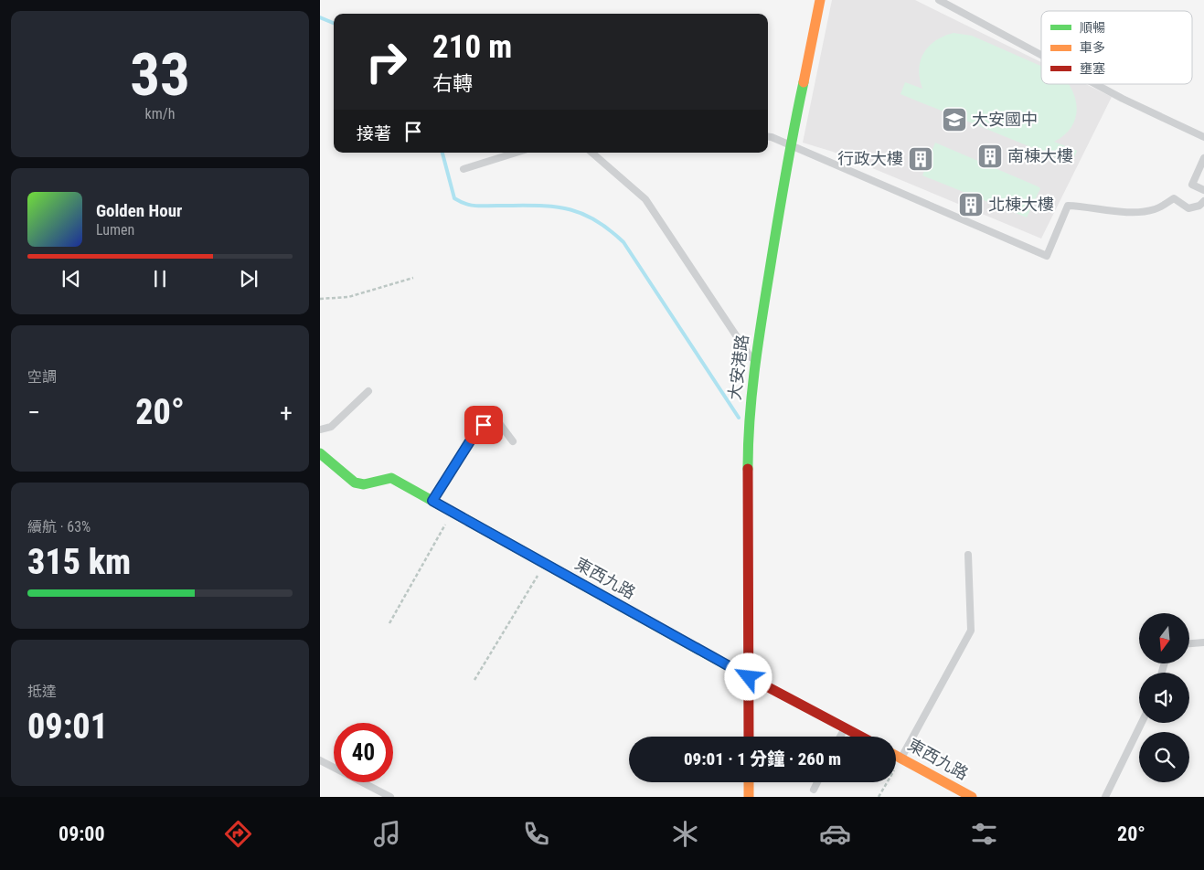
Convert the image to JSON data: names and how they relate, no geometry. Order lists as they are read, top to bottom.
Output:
{
  "streets": {
    "main road": ["大安港路", "東西九路"]
  },
  "crossings": [
    ["大安港路", "東西九路"]
  ],
  "places": {
    "school or university": ["大安國中"],
    "building": ["南棟大樓", "行政大樓", "北棟大樓"]
  },
  "legend": ["順暢", "車多", "壅塞"],
  "north": "bottom",
  "page": {
    "tile": [
      ["33", "km/h"],
      "空調",
      ["續航 · 63%", "315 km"],
      ["抵達", "09:01"]
    ],
    "turn": ["210 m", "右轉"],
    "then": "接著",
    "song": ["Golden Hour", "Lumen"],
    "heat": ["−", "20°", "+"],
    "limit": "40",
    "trip": "09:01 · 1 分鐘 · 260 m",
    "tabs": ["09:00", "20°"]
  }
}
